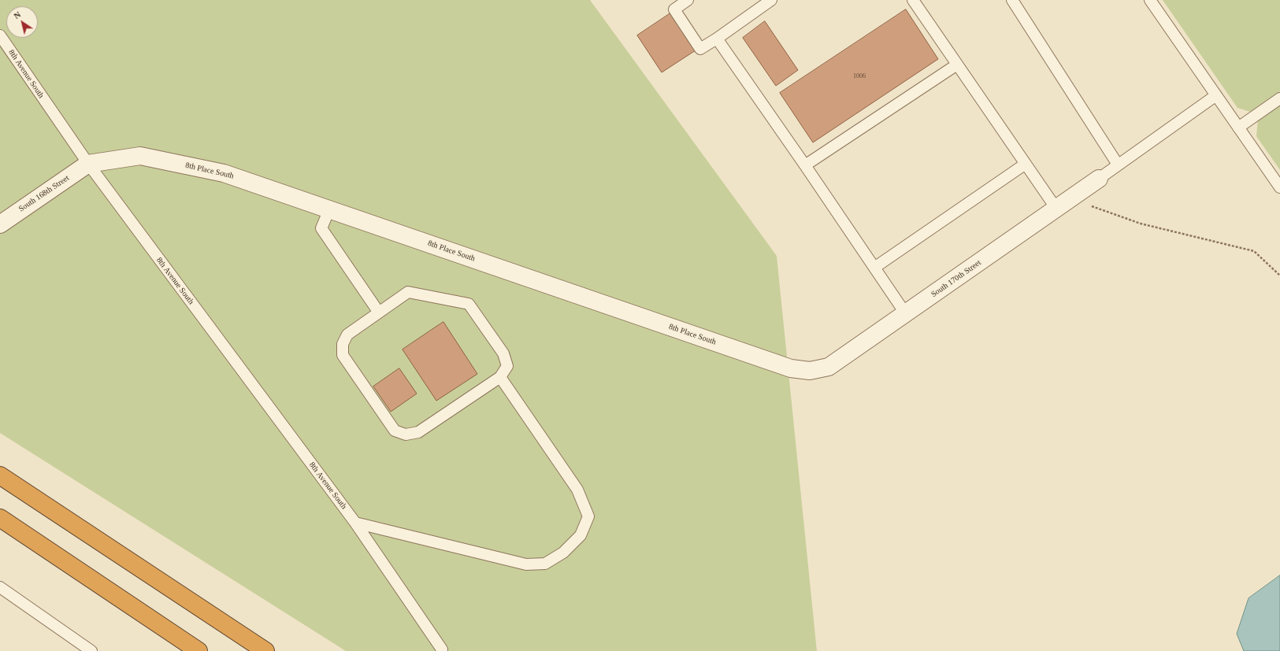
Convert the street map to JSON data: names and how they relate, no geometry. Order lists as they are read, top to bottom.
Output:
{
  "streets": {
    "street": ["8th Place South", "South 168th Street", "South 170th Street"],
    "lane": ["8th Avenue South"]
  },
  "crossings": [
    ["8th Avenue South", "8th Place South"],
    ["8th Avenue South", "South 168th Street"],
    ["8th Place South", "South 168th Street"],
    ["8th Place South", "South 170th Street"]
  ],
  "house_numbers": ["1006"],
  "north": "top left"
}
